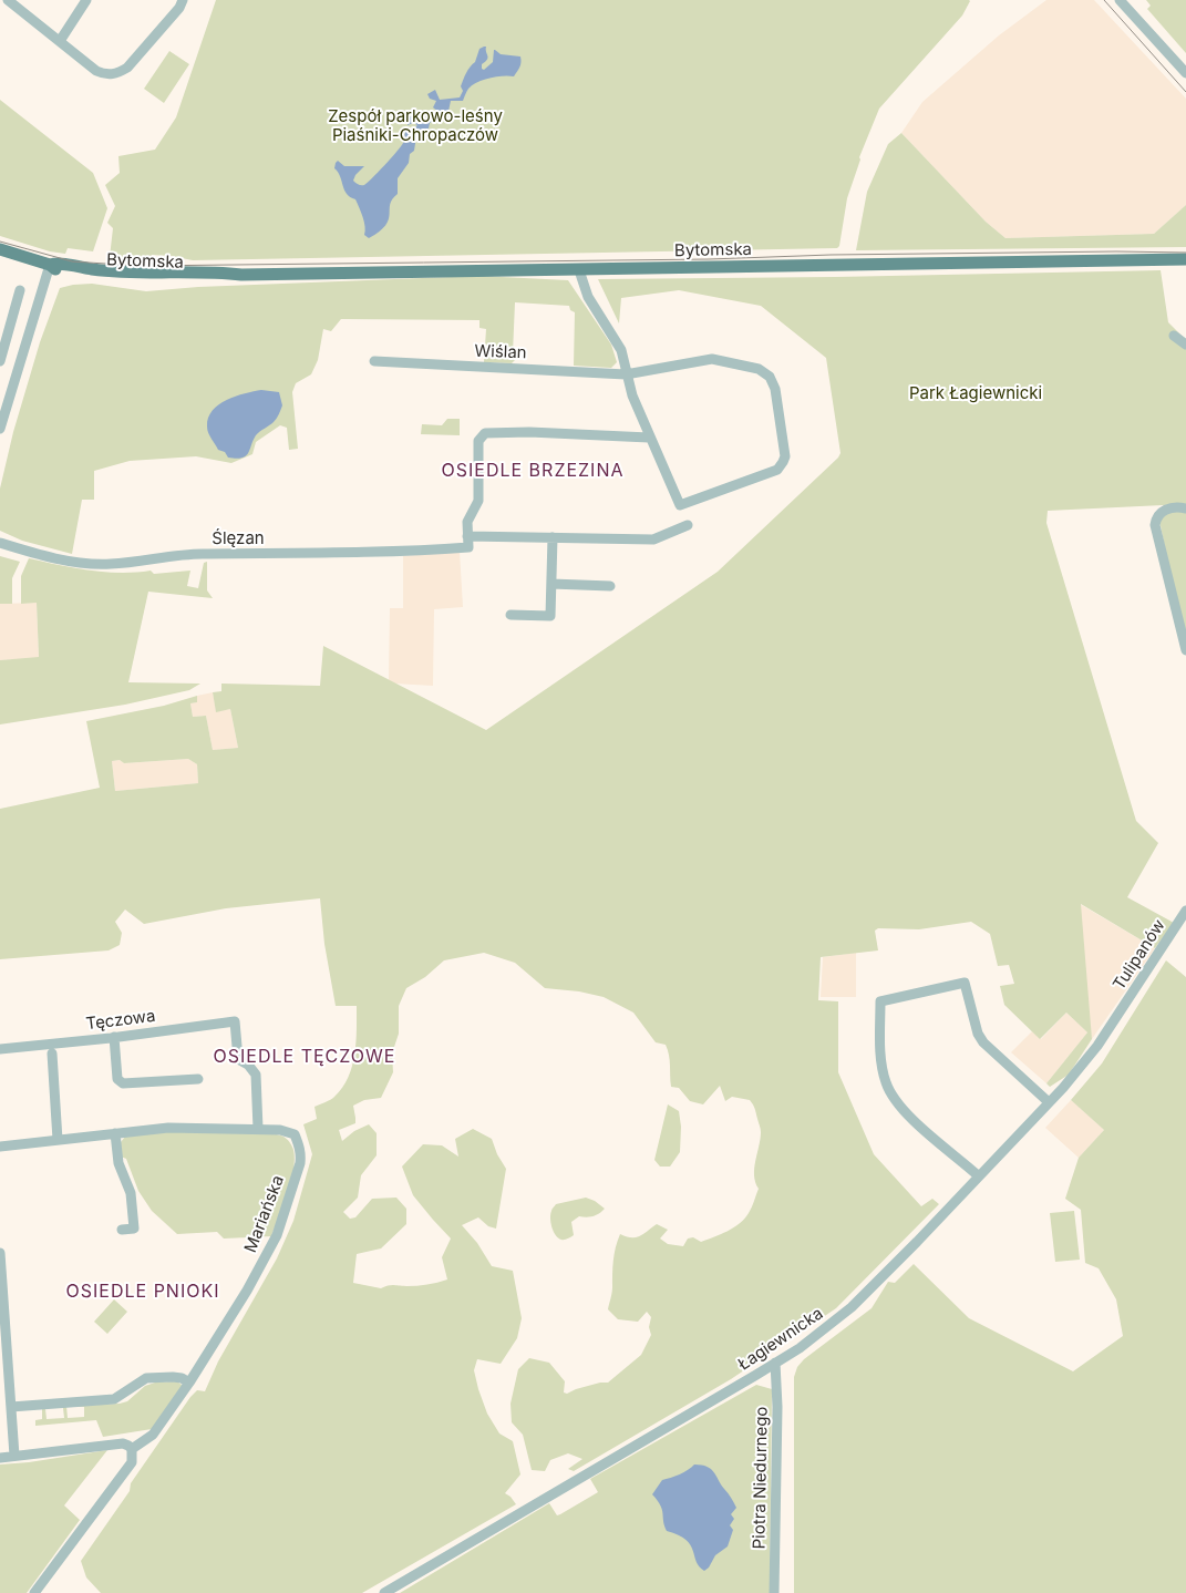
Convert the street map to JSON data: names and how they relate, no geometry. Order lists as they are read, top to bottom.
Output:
{
  "streets": {
    "main road": ["Bytomska"],
    "street": [
      "Wiślan",
      "Ślęzan",
      "Tulipanów",
      "Tęczowa",
      "Mariańska",
      "Łagiewnicka",
      "Piotra Niedurnego"
    ]
  },
  "crossings": [
    ["Tulipanów", "Łagiewnicka"],
    ["Tęczowa", "Mariańska"],
    ["Łagiewnicka", "Piotra Niedurnego"]
  ],
  "districts": ["OSIEDLE BRZEZINA", "OSIEDLE TĘCZOWE", "OSIEDLE PNIOKI"],
  "parks": ["Zespół parkowo-leśny Piaśniki-Chropaczów", "Park Łagiewnicki"]
}
